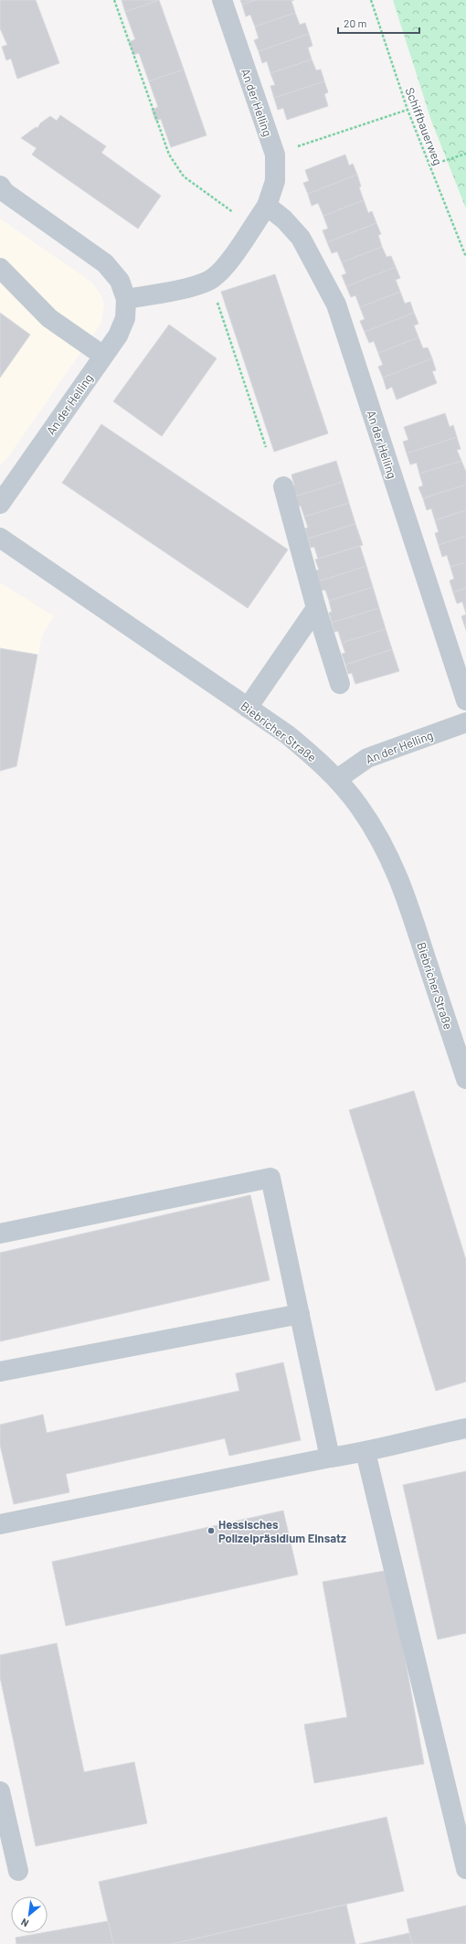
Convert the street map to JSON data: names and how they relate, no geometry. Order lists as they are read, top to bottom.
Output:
{
  "streets": {
    "street": ["An der Helling", "Biebricher Straße"],
    "path": ["Schiffbauerweg"]
  },
  "crossings": [
    ["An der Helling", "Biebricher Straße"]
  ],
  "places": ["Hessisches Polizeipräsidium Einsatz"],
  "scale_bar": "20 m",
  "north": "bottom left"
}
